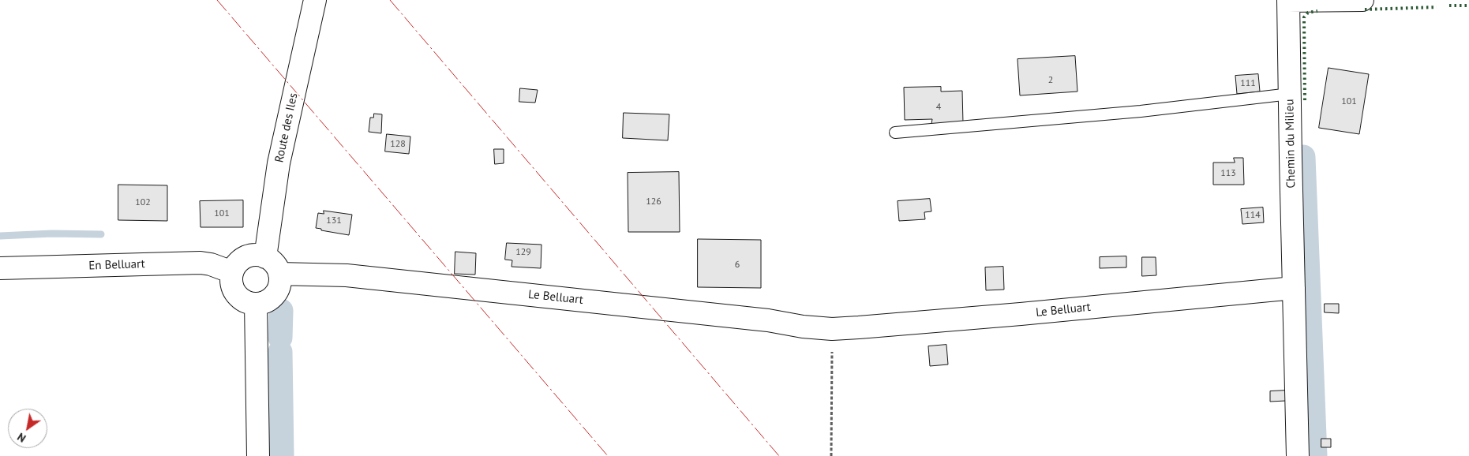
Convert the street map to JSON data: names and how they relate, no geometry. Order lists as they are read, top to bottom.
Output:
{
  "streets": {
    "street": [
      "Route des Iles",
      "Chemin du Milieu",
      "En Belluart",
      "Le Belluart"
    ]
  },
  "crossings": [
    ["Route des Iles", "En Belluart"],
    ["Route des Iles", "Le Belluart"],
    ["Chemin du Milieu", "Le Belluart"],
    ["En Belluart", "Le Belluart"]
  ],
  "house_numbers": [
    "2",
    "111",
    "101",
    "4",
    "128",
    "113",
    "126",
    "102",
    "101",
    "114",
    "131",
    "129",
    "6"
  ],
  "north": "bottom left"
}
